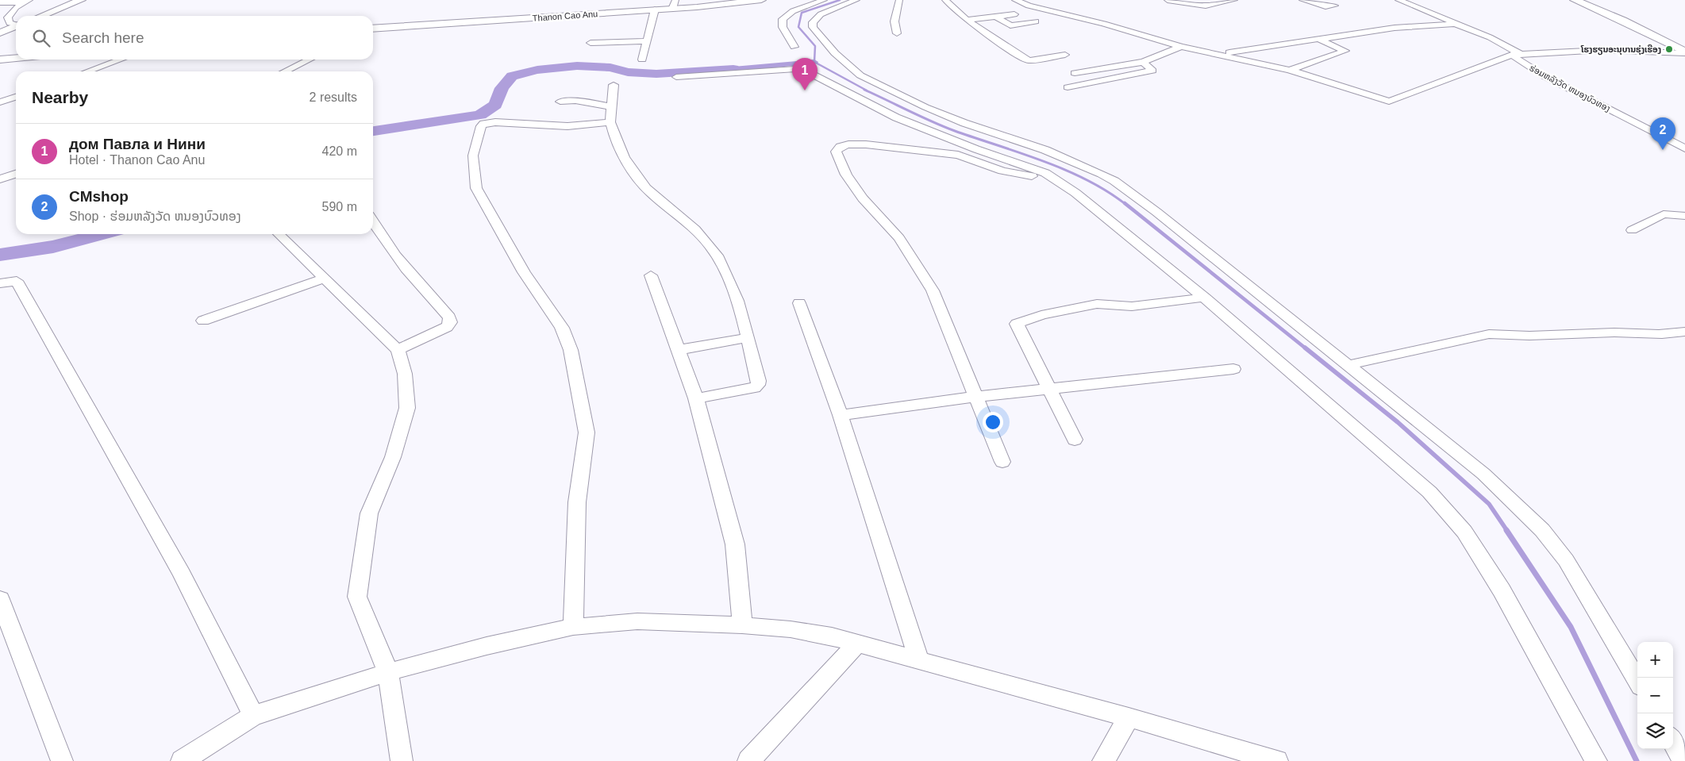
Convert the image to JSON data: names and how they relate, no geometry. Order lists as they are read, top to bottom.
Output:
{
  "streets": {
    "street": ["Thanon Cao Anu", "ຮ່ອມຫລັງວັດ ຫນອງບົວທອງ"]
  },
  "places": ["ໂຮງຮຽນອະນຸບານຮຸ່ງເຮືອງ"],
  "page": {
    "search": "Search here",
    "pins": ["1", "2"],
    "heading": ["Nearby", "2 results"],
    "list": [
      {
        "mark": "1",
        "name": "дом Павла и Нини",
        "note": "Hotel · Thanon Cao Anu",
        "value": "420 m"
      },
      {
        "mark": "2",
        "name": "CMshop",
        "note": "Shop · ຮ່ອມຫລັງວັດ ຫນອງບົວທອງ",
        "value": "590 m"
      }
    ],
    "map_buttons": ["+", "−"]
  }
}
